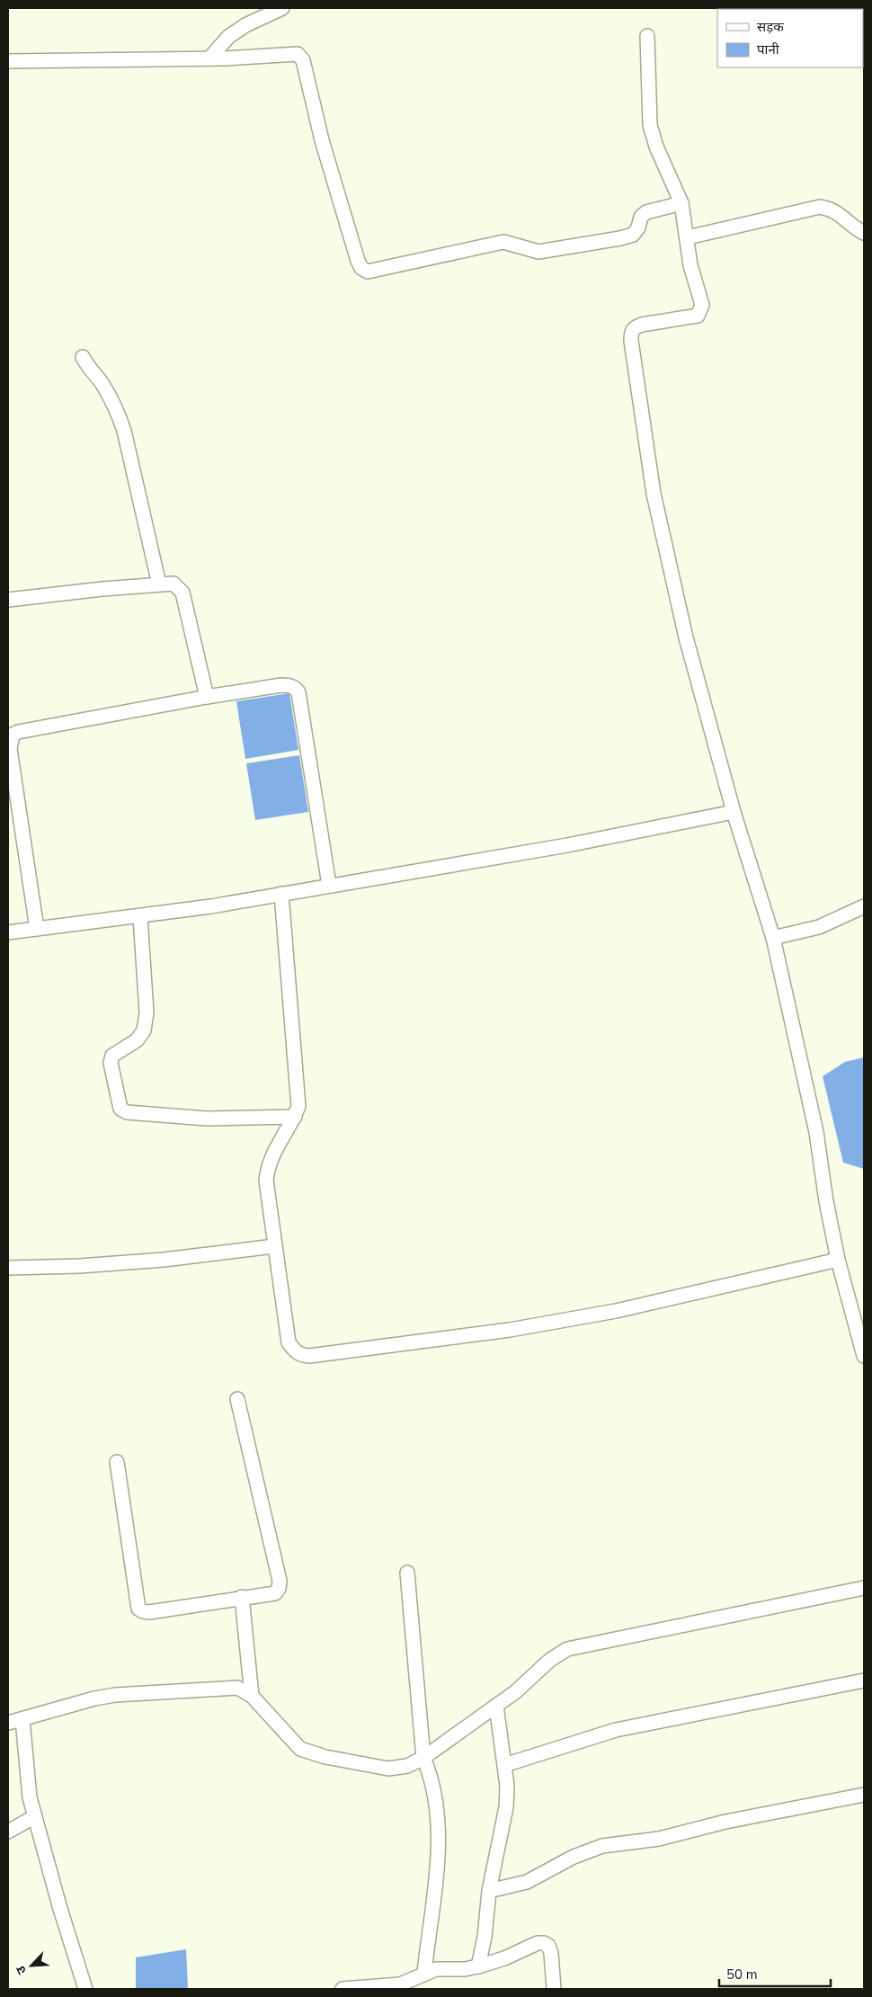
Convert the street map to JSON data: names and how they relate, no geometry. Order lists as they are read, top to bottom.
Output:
{
  "legend": ["सड़क", "पानी"],
  "scale_bar": "50 m",
  "north": "bottom left"
}
